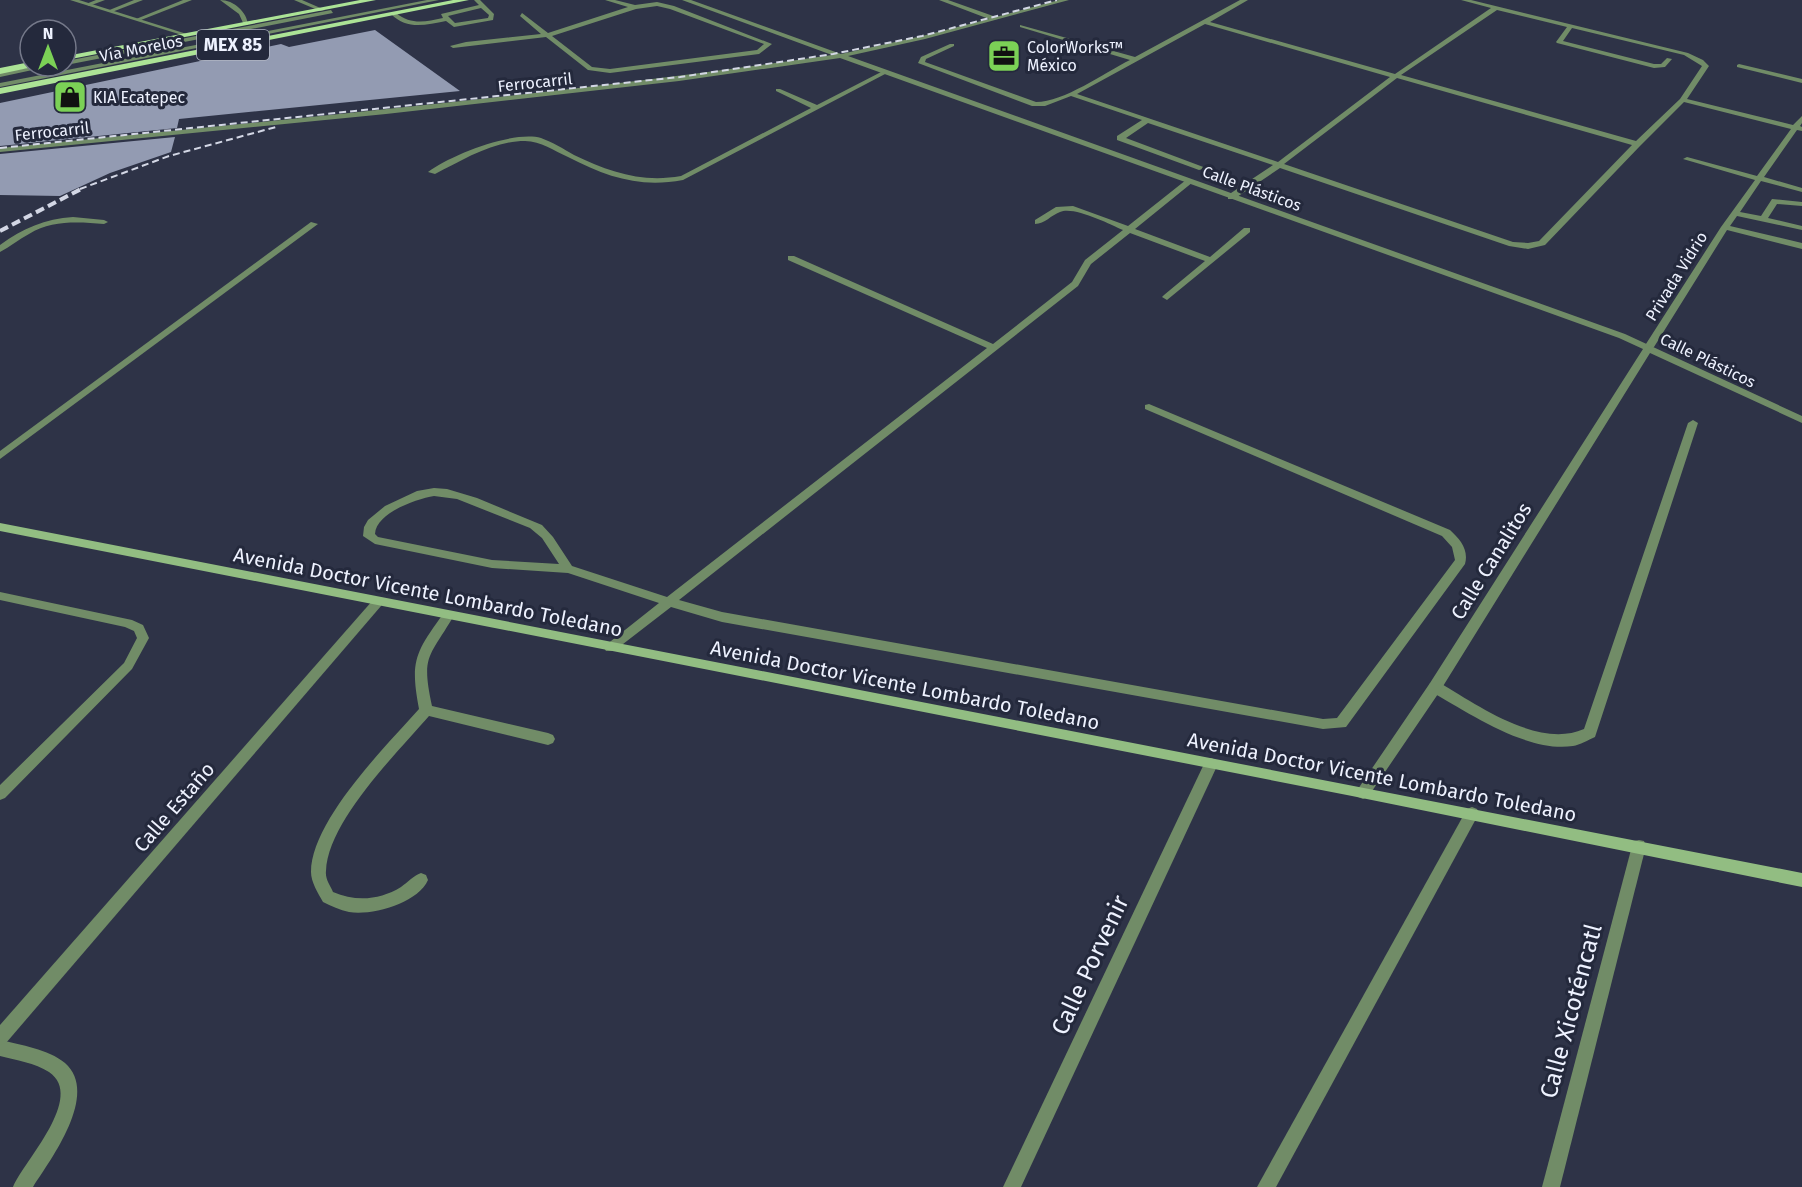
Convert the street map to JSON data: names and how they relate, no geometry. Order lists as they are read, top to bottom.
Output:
{
  "streets": {
    "main road": ["MEX 85", "Vía Morelos"],
    "street": [
      "Ferrocarril",
      "Calle Plásticos",
      "Privada Vidrio",
      "Calle Canalitos",
      "Avenida Doctor Vicente Lombardo Toledano",
      "Calle Estaño",
      "Calle Porvenir",
      "Calle Xicoténcatl"
    ]
  },
  "crossings": [
    ["Ferrocarril", "Calle Plásticos"],
    ["Calle Plásticos", "Privada Vidrio"],
    ["Calle Plásticos", "Calle Canalitos"],
    ["Privada Vidrio", "Calle Canalitos"],
    ["Calle Canalitos", "Avenida Doctor Vicente Lombardo Toledano"],
    ["Avenida Doctor Vicente Lombardo Toledano", "Calle Estaño"],
    ["Avenida Doctor Vicente Lombardo Toledano", "Calle Porvenir"],
    ["Avenida Doctor Vicente Lombardo Toledano", "Calle Xicoténcatl"]
  ],
  "places": {
    "office": ["ColorWorks™ México"],
    "shop": ["KIA Ecatepec"]
  },
  "north": "top"
}
